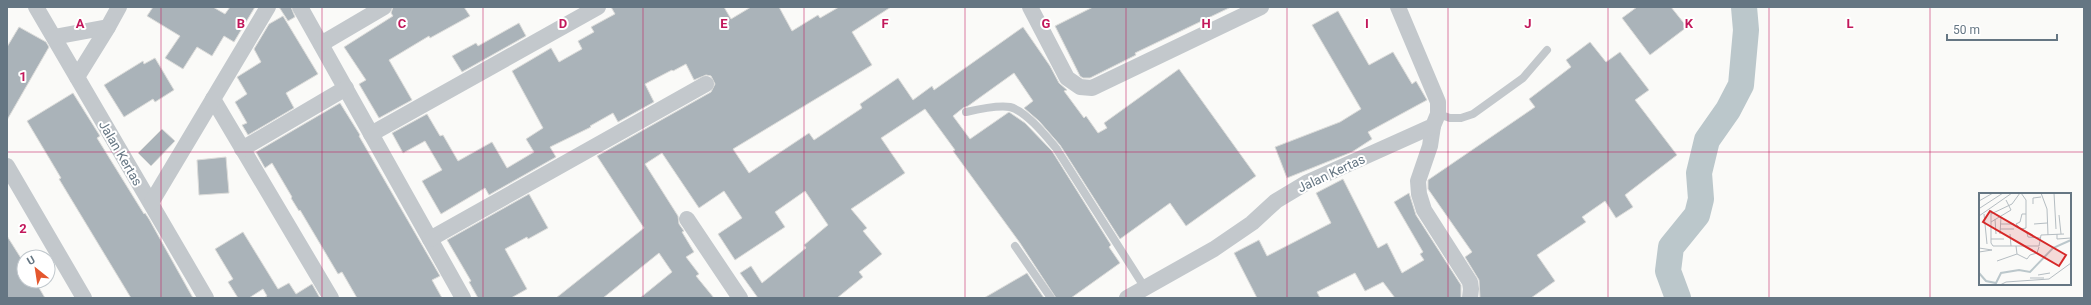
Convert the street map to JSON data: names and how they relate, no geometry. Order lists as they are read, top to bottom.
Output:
{
  "streets": {
    "street": ["Jalan Kertas"]
  },
  "scale_bar": "50 m",
  "north": "top left",
  "grid": {
    "columns": [
      "A",
      "B",
      "C",
      "D",
      "E",
      "F",
      "G",
      "H",
      "I",
      "J",
      "K",
      "L"
    ],
    "rows": ["1", "2"]
  }
}
